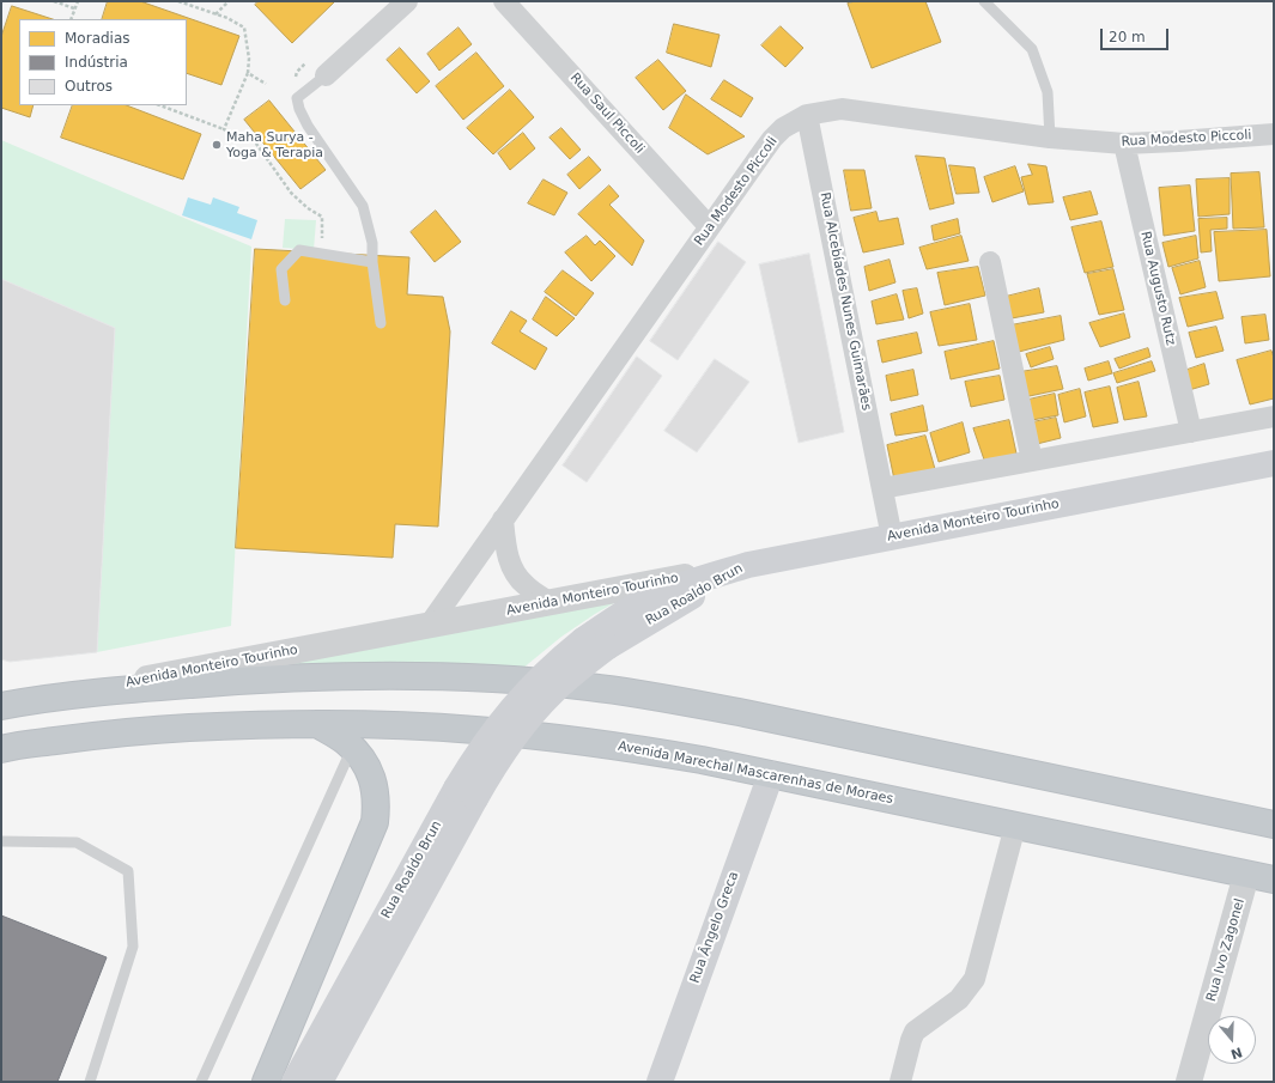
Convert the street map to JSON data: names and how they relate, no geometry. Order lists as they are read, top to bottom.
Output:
{
  "streets": {
    "highway": ["Avenida Marechal Mascarenhas de Moraes"],
    "main road": ["Avenida Monteiro Tourinho", "Rua Roaldo Brun", "Rua Ângelo Greca"],
    "street": [
      "Rua Saul Piccoli",
      "Rua Modesto Piccoli",
      "Rua Augusto Rutz",
      "Rua Alcebíades Nunes Guimarães",
      "Rua Ivo Zagonel"
    ]
  },
  "crossings": [
    ["Rua Saul Piccoli", "Rua Modesto Piccoli"],
    ["Rua Modesto Piccoli", "Rua Augusto Rutz"],
    ["Rua Modesto Piccoli", "Rua Alcebíades Nunes Guimarães"],
    ["Rua Modesto Piccoli", "Avenida Monteiro Tourinho"],
    ["Rua Alcebíades Nunes Guimarães", "Avenida Monteiro Tourinho"],
    ["Avenida Monteiro Tourinho", "Rua Roaldo Brun"],
    ["Avenida Marechal Mascarenhas de Moraes", "Rua Ângelo Greca"],
    ["Avenida Marechal Mascarenhas de Moraes", "Rua Ivo Zagonel"]
  ],
  "places": ["Maha Surya - Yoga & Terapia"],
  "legend": ["Moradias", "Indústria", "Outros"],
  "scale_bar": "20 m",
  "north": "bottom"
}
